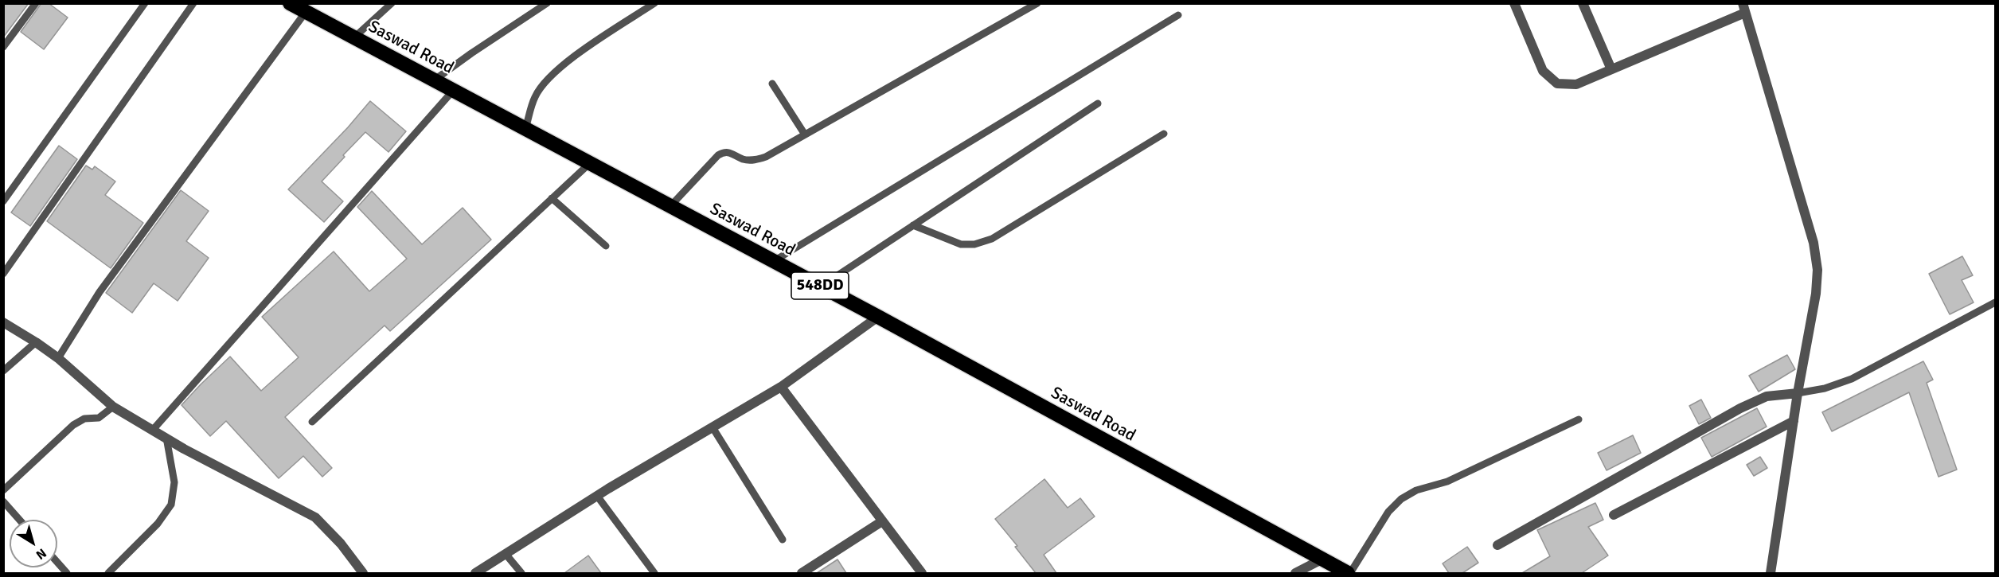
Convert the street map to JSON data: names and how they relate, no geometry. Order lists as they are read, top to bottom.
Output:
{
  "streets": {
    "highway": ["Saswad Road", "548DD"]
  },
  "north": "bottom right"
}
